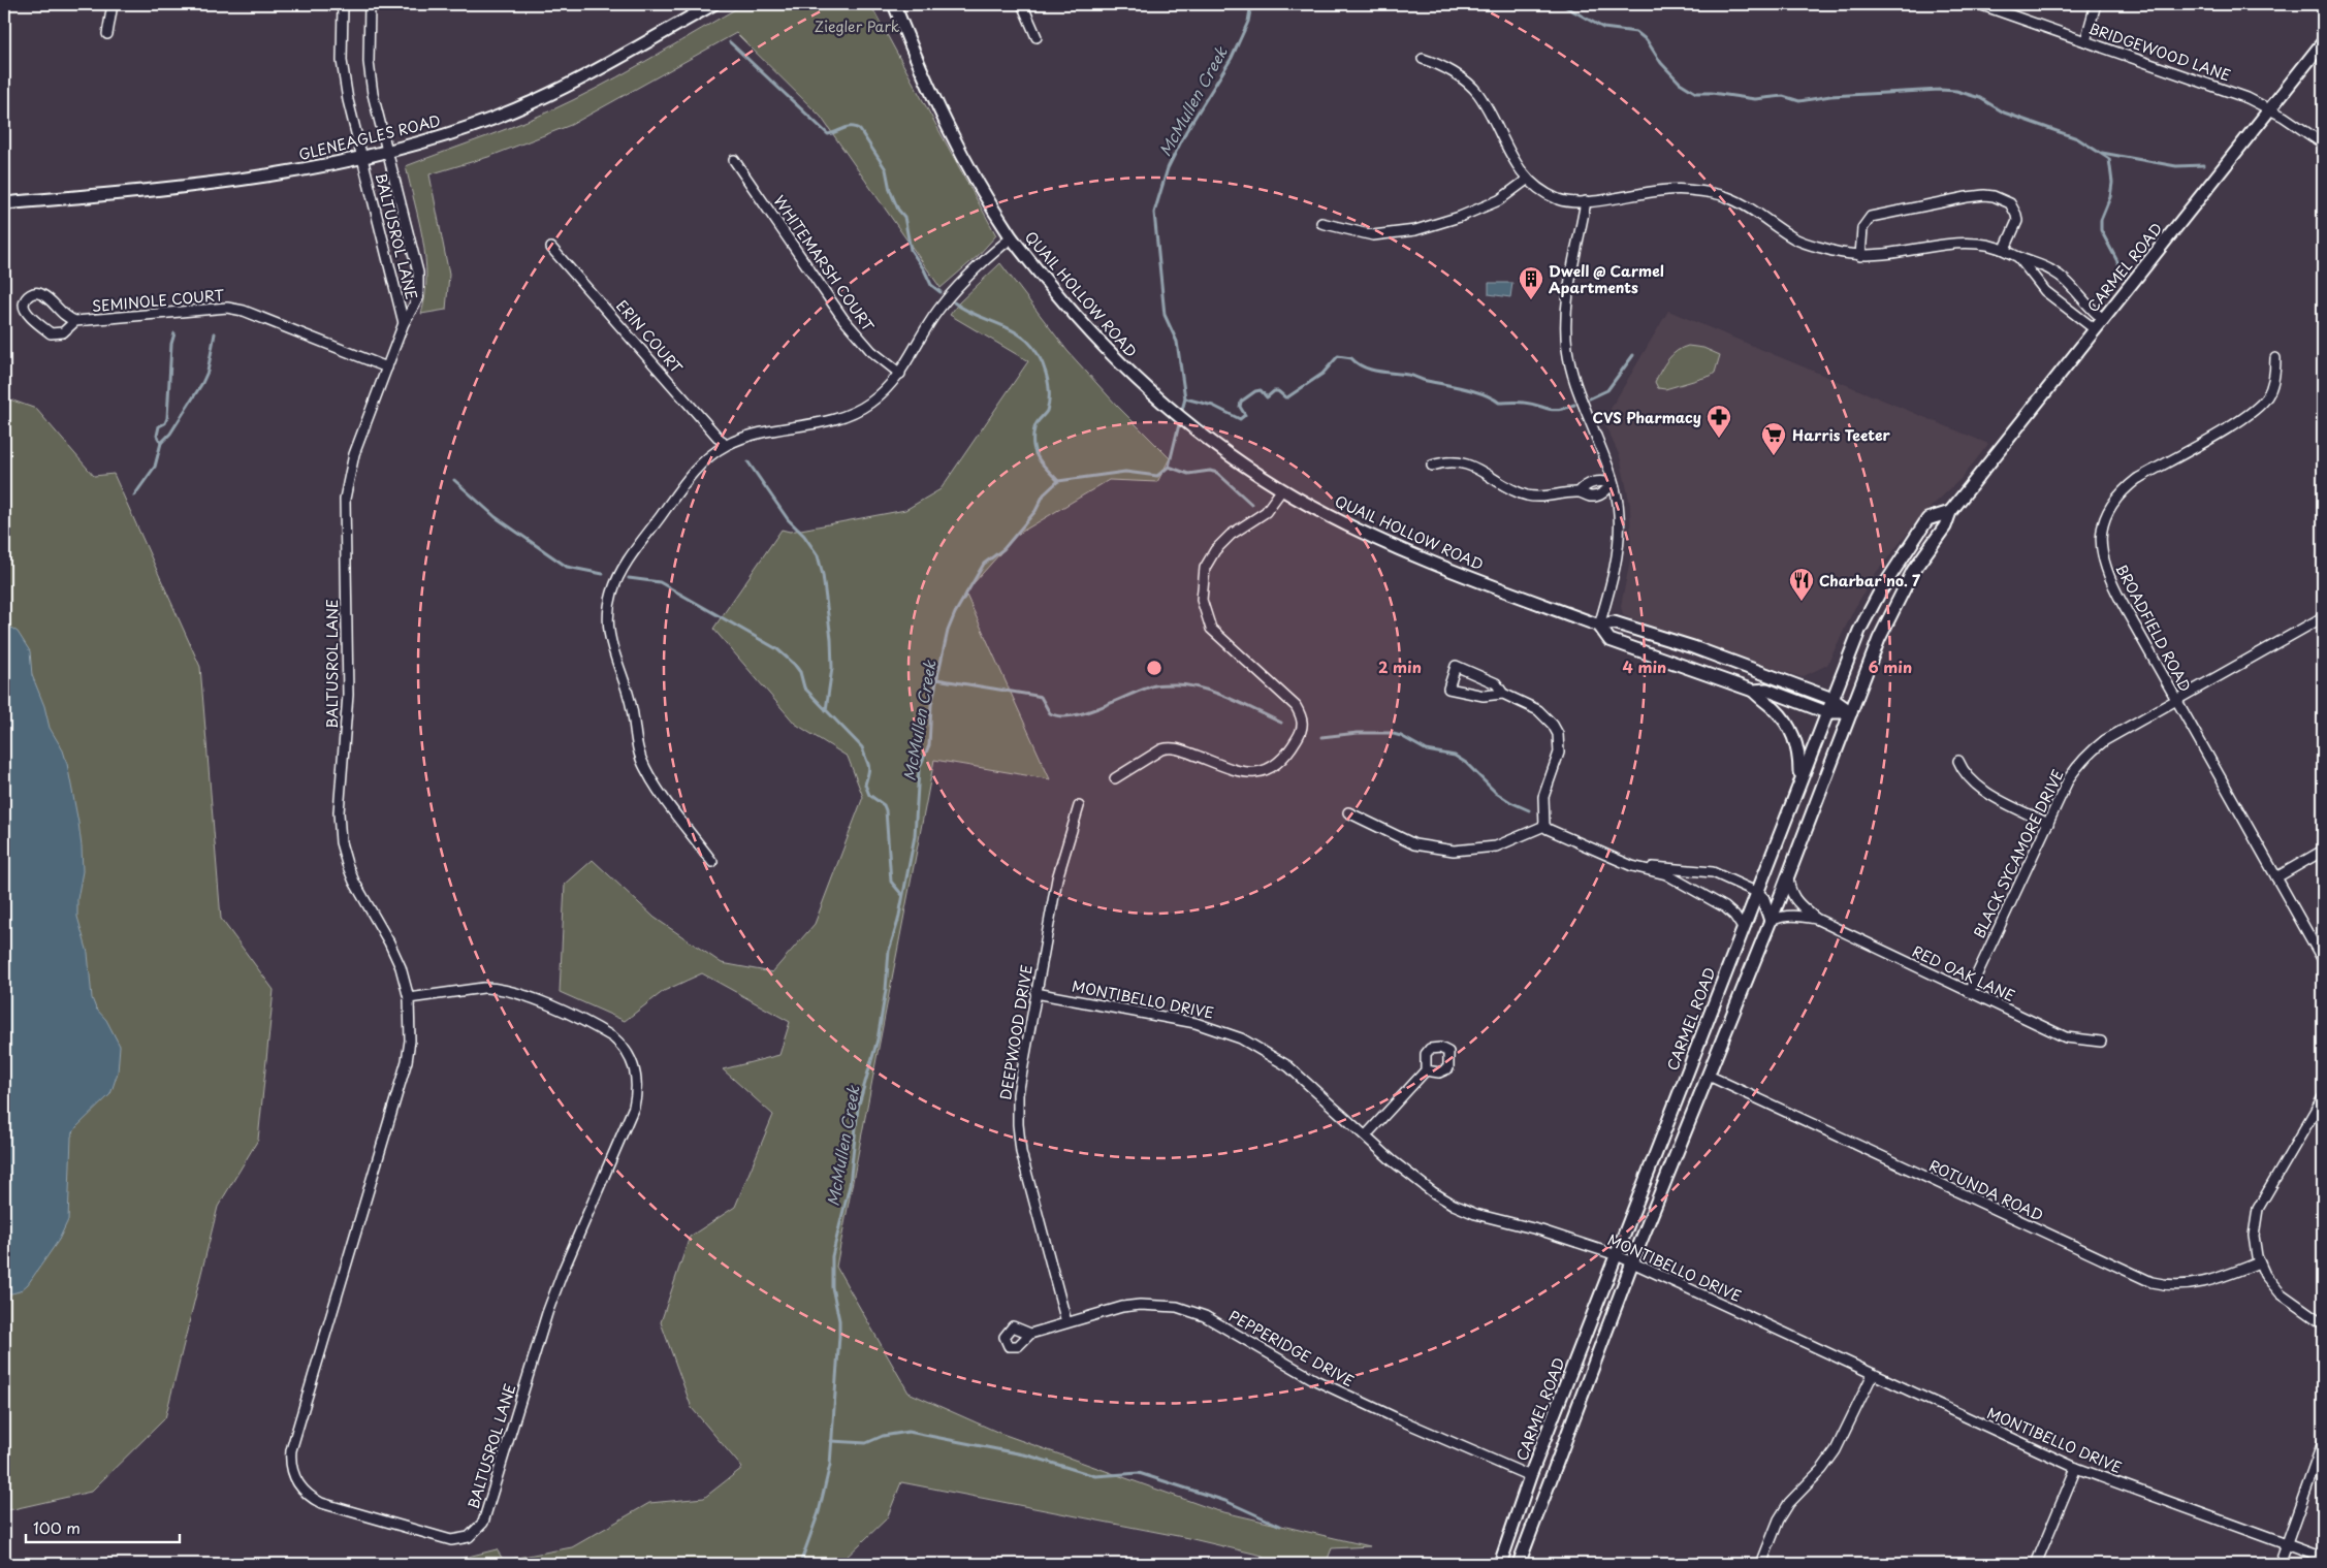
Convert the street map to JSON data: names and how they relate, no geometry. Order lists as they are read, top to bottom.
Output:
{
  "streets": {
    "main road": ["GLENEAGLES ROAD", "CARMEL ROAD", "QUAIL HOLLOW ROAD"],
    "street": [
      "BRIDGEWOOD LANE",
      "BALTUSROL LANE",
      "WHITEMARSH COURT",
      "SEMINOLE COURT",
      "ERIN COURT",
      "BROADFIELD ROAD",
      "BLACK SYCAMORE DRIVE",
      "RED OAK LANE",
      "MONTIBELLO DRIVE",
      "DEEPWOOD DRIVE",
      "ROTUNDA ROAD",
      "PEPPERIDGE DRIVE"
    ]
  },
  "crossings": [
    ["BRIDGEWOOD LANE", "CARMEL ROAD"],
    ["GLENEAGLES ROAD", "BALTUSROL LANE"],
    ["BALTUSROL LANE", "SEMINOLE COURT"],
    ["CARMEL ROAD", "QUAIL HOLLOW ROAD"],
    ["CARMEL ROAD", "RED OAK LANE"],
    ["CARMEL ROAD", "MONTIBELLO DRIVE"],
    ["CARMEL ROAD", "ROTUNDA ROAD"],
    ["CARMEL ROAD", "PEPPERIDGE DRIVE"],
    ["BROADFIELD ROAD", "BLACK SYCAMORE DRIVE"],
    ["BLACK SYCAMORE DRIVE", "RED OAK LANE"],
    ["MONTIBELLO DRIVE", "DEEPWOOD DRIVE"],
    ["DEEPWOOD DRIVE", "PEPPERIDGE DRIVE"]
  ],
  "water": ["McMullen Creek"],
  "parks": ["Ziegler Park"],
  "places": {
    "building": ["Dwell @ Carmel Apartments"],
    "pharmacy": ["CVS Pharmacy"],
    "supermarket": ["Harris Teeter"],
    "restaurant": ["Charbar no. 7"]
  },
  "scale_bar": "100 m",
  "rings": ["2 min", "4 min", "6 min"]
}
